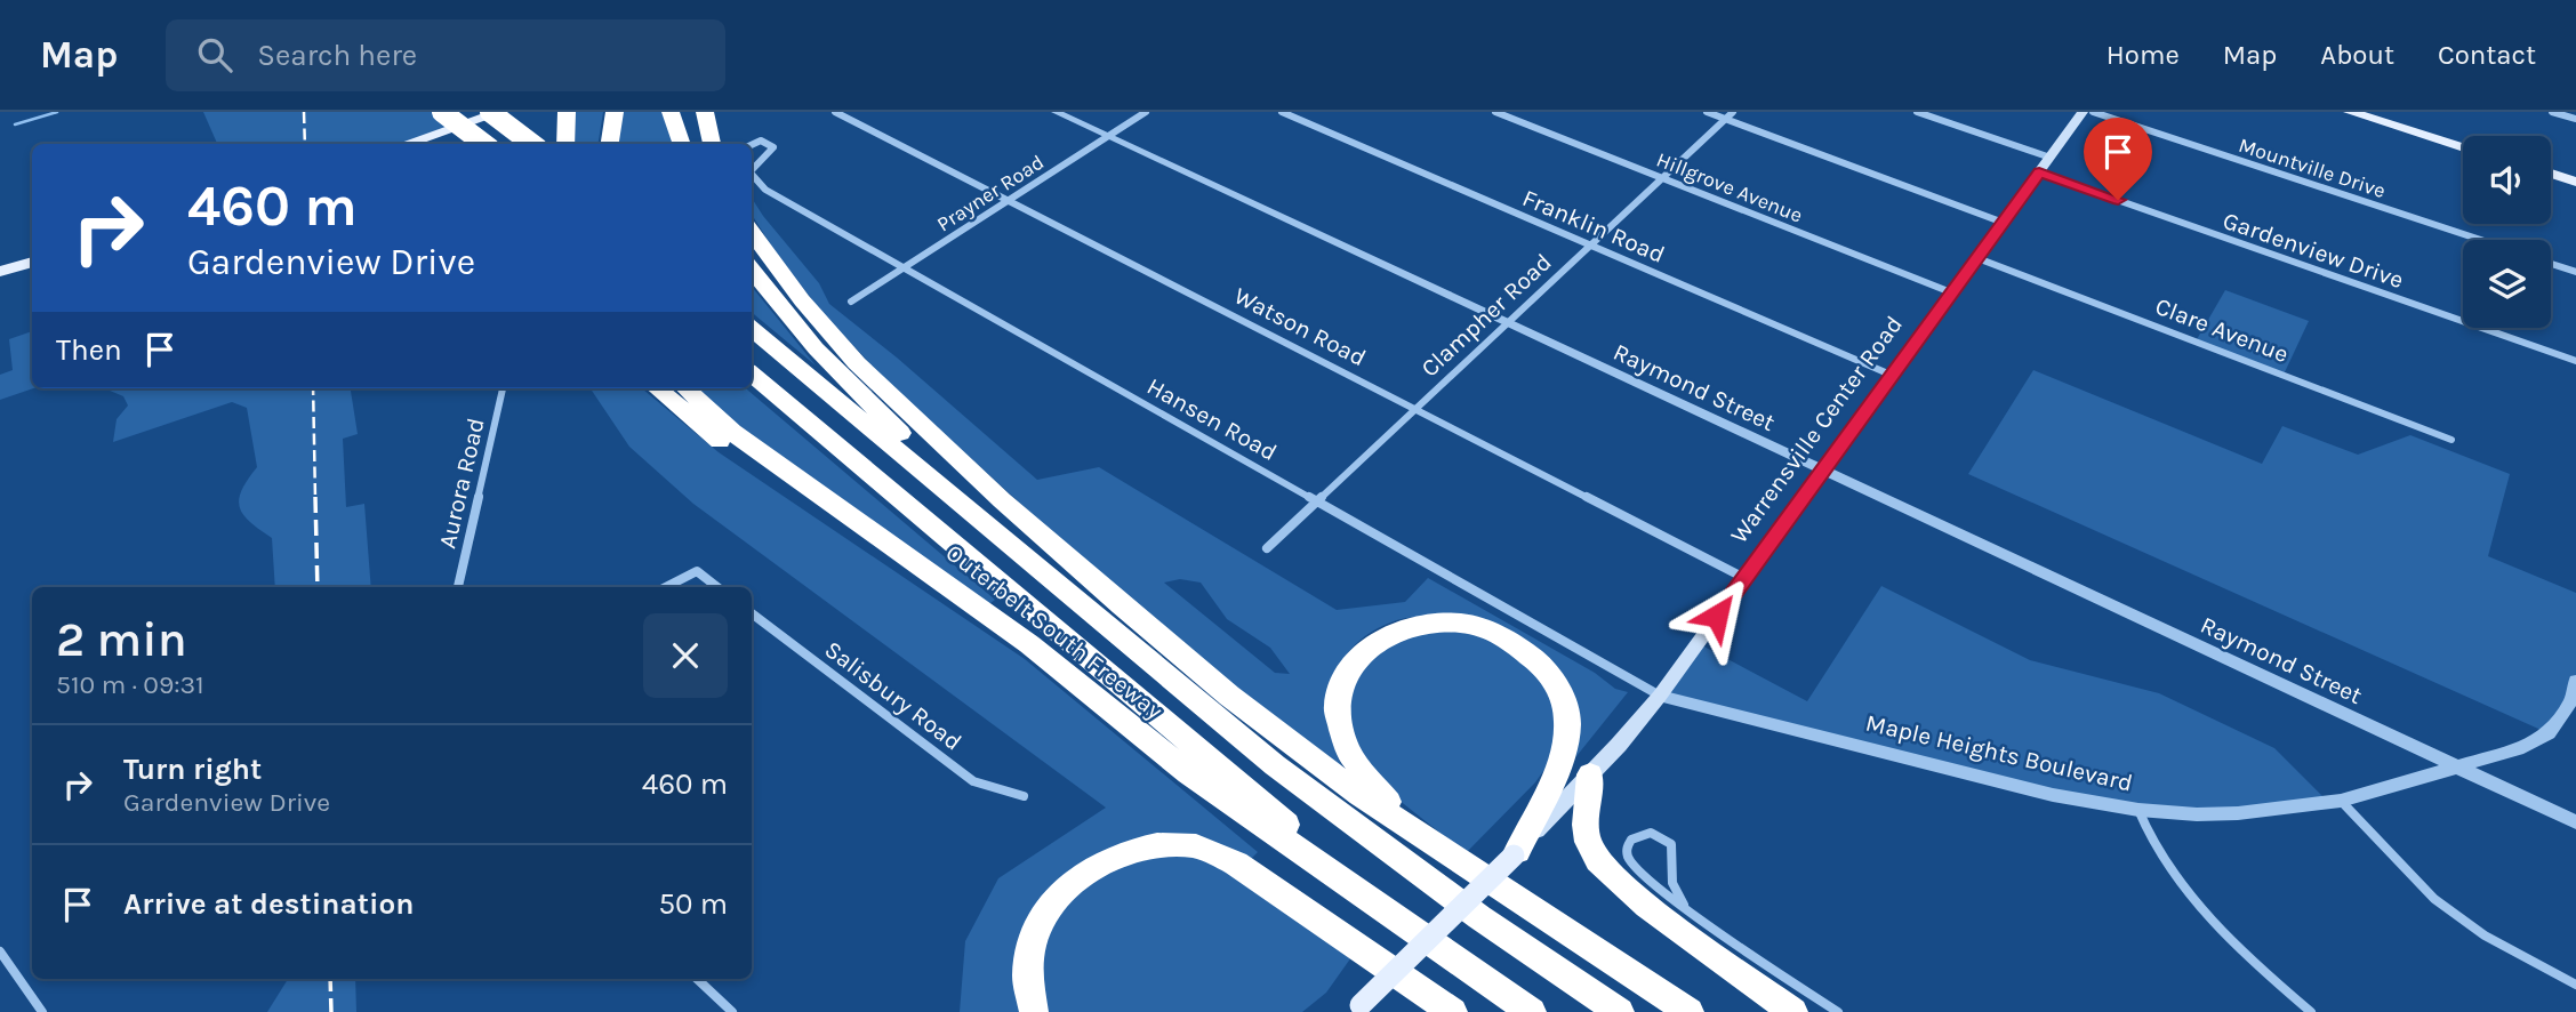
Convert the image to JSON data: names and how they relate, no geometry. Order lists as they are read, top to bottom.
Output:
{
  "streets": {
    "highway": ["Outerbelt South Freeway"],
    "main road": ["Warrensville Center Road"],
    "street": [
      "Mountville Drive",
      "Hillgrove Avenue",
      "Prayner Road",
      "Franklin Road",
      "Gardenview Drive",
      "Clampher Road",
      "Watson Road",
      "Clare Avenue",
      "Raymond Street",
      "Hansen Road",
      "Aurora Road",
      "Salisbury Road",
      "Maple Heights Boulevard"
    ]
  },
  "crossings": [
    ["Hillgrove Avenue", "Clampher Road"],
    ["Hillgrove Avenue", "Warrensville Center Road"],
    ["Prayner Road", "Watson Road"],
    ["Prayner Road", "Raymond Street"],
    ["Prayner Road", "Hansen Road"],
    ["Franklin Road", "Clampher Road"],
    ["Franklin Road", "Warrensville Center Road"],
    ["Gardenview Drive", "Warrensville Center Road"],
    ["Clampher Road", "Watson Road"],
    ["Clampher Road", "Raymond Street"],
    ["Clampher Road", "Hansen Road"],
    ["Watson Road", "Warrensville Center Road"],
    ["Clare Avenue", "Warrensville Center Road"],
    ["Raymond Street", "Warrensville Center Road"],
    ["Raymond Street", "Maple Heights Boulevard"],
    ["Hansen Road", "Warrensville Center Road"],
    ["Hansen Road", "Maple Heights Boulevard"],
    ["Warrensville Center Road", "Maple Heights Boulevard"]
  ],
  "page": {
    "header": "Map",
    "search": "Search here",
    "nav": [
      "Home",
      "Map",
      "About",
      "Contact"
    ],
    "turn": ["460 m", "Gardenview Drive"],
    "then": "Then",
    "heading": ["2 min", "510 m · 09:31"],
    "list": [
      {
        "name": "Turn right",
        "note": "Gardenview Drive",
        "value": "460 m"
      },
      {
        "name": "Arrive at destination",
        "value": "50 m"
      }
    ]
  }
}
